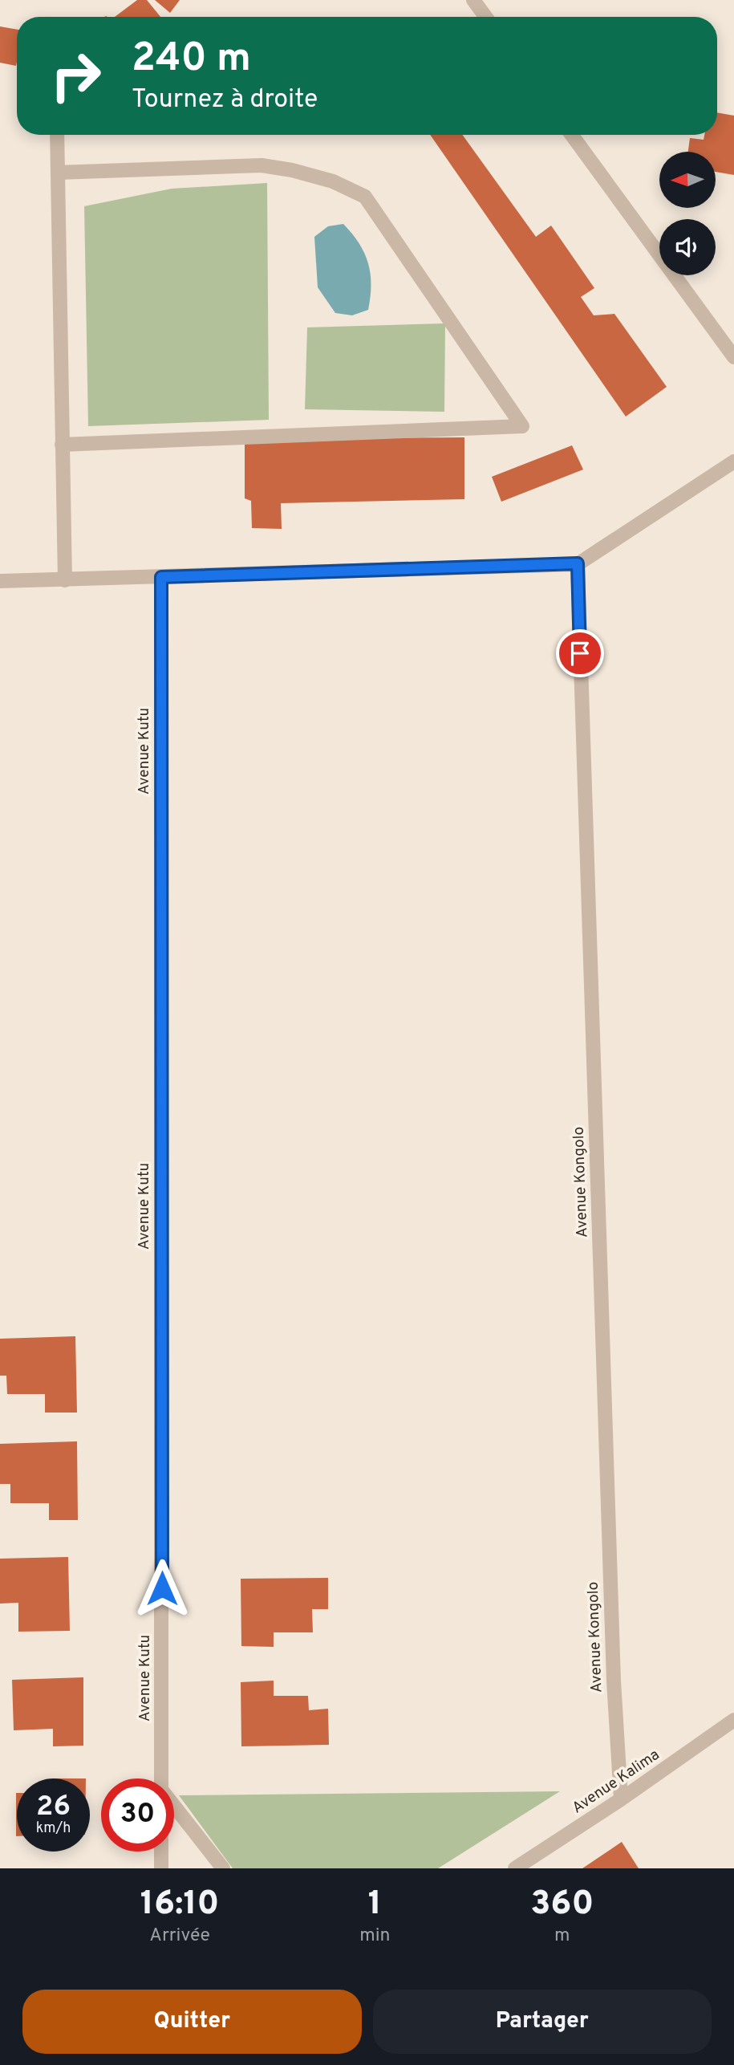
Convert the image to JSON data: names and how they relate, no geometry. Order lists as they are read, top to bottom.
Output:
{
  "streets": {
    "street": ["Avenue Kutu", "Avenue Kongolo", "Avenue Kalima"]
  },
  "crossings": [
    ["Avenue Kongolo", "Avenue Kalima"]
  ],
  "north": "left",
  "page": {
    "turn": ["240 m", "Tournez à droite"],
    "speed": "26 km/h",
    "limit": "30",
    "eta": [
      "16:10",
      "Arrivée",
      "1",
      "min",
      "360",
      "m"
    ],
    "buttons": ["Quitter", "Partager"]
  }
}
